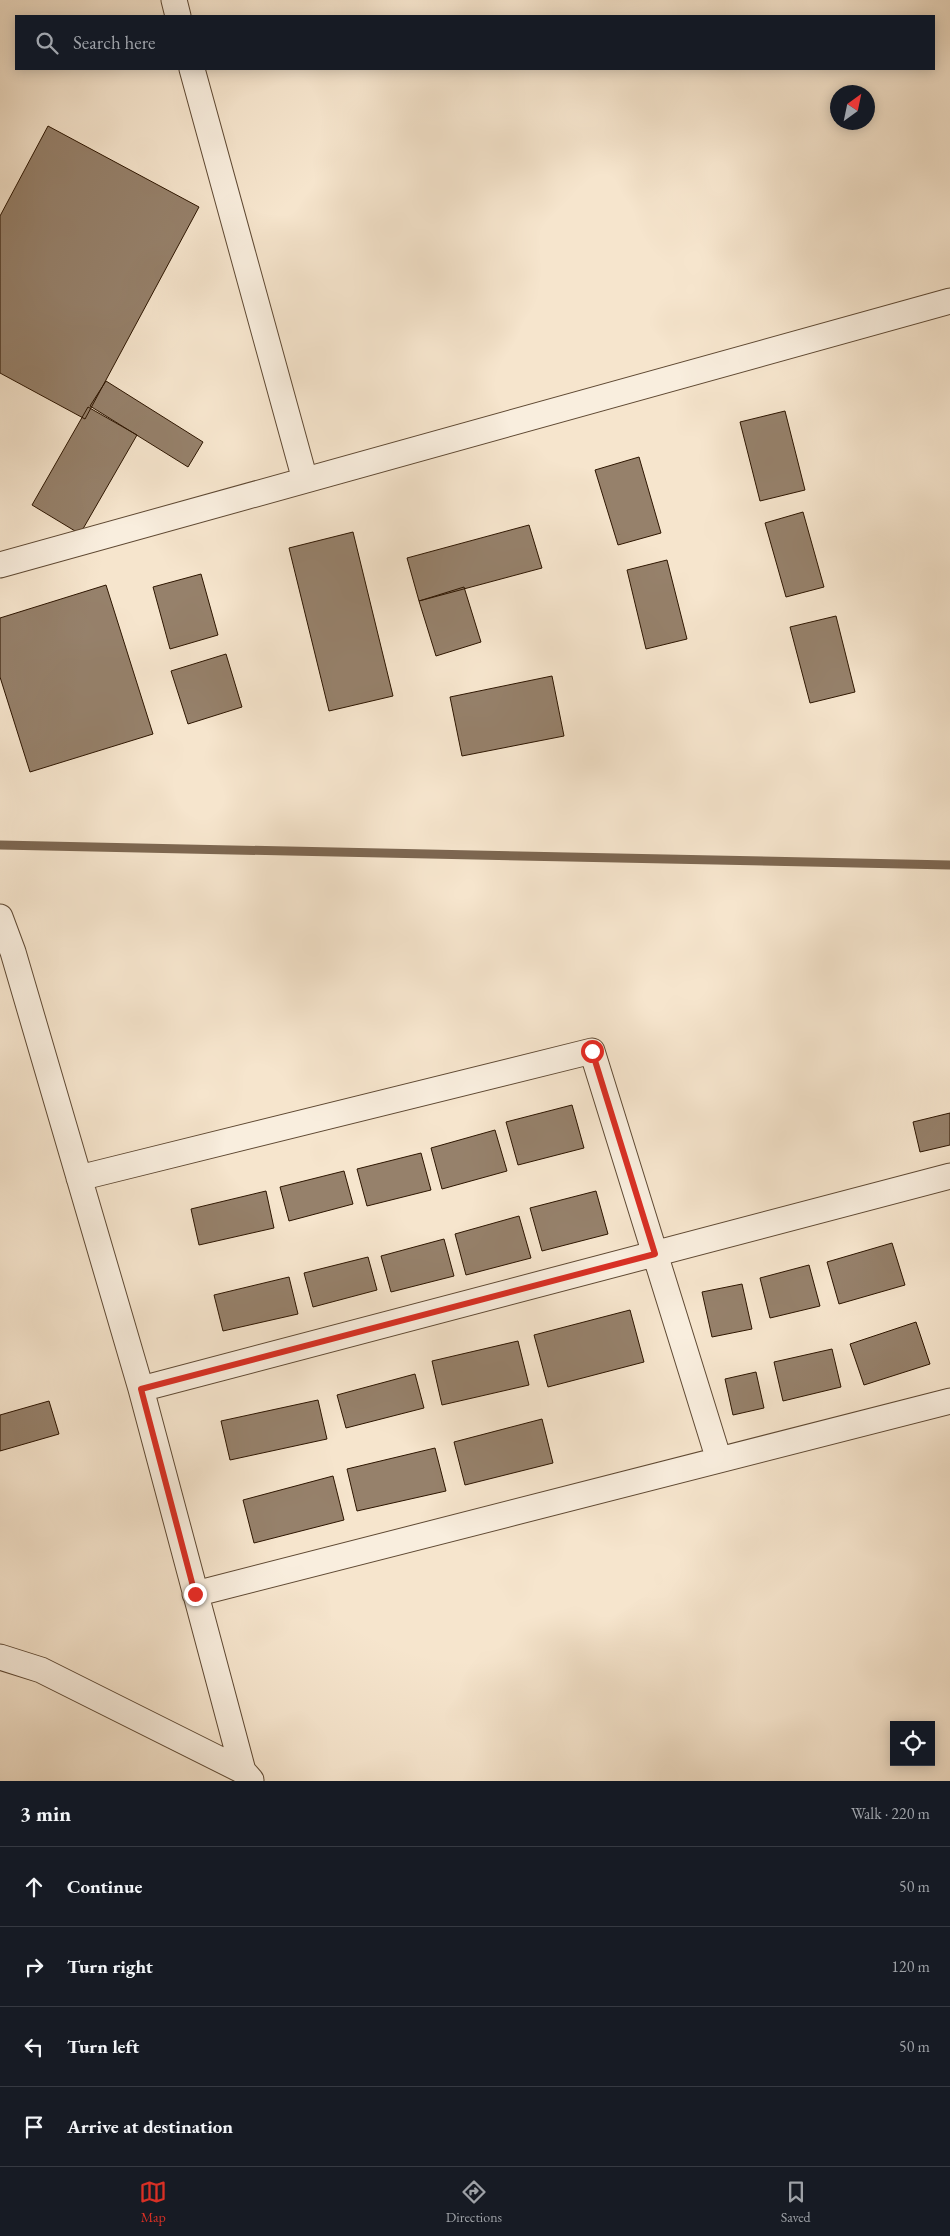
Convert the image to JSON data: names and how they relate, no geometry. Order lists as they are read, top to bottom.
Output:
{
  "north": "top right",
  "page": {
    "search": "Search here",
    "heading": ["3 min", "Walk · 220 m"],
    "list": [
      ["Continue", "50 m"],
      ["Turn right", "120 m"],
      ["Turn left", "50 m"],
      "Arrive at destination"
    ],
    "nav": ["Map", "Directions", "Saved"]
  }
}
